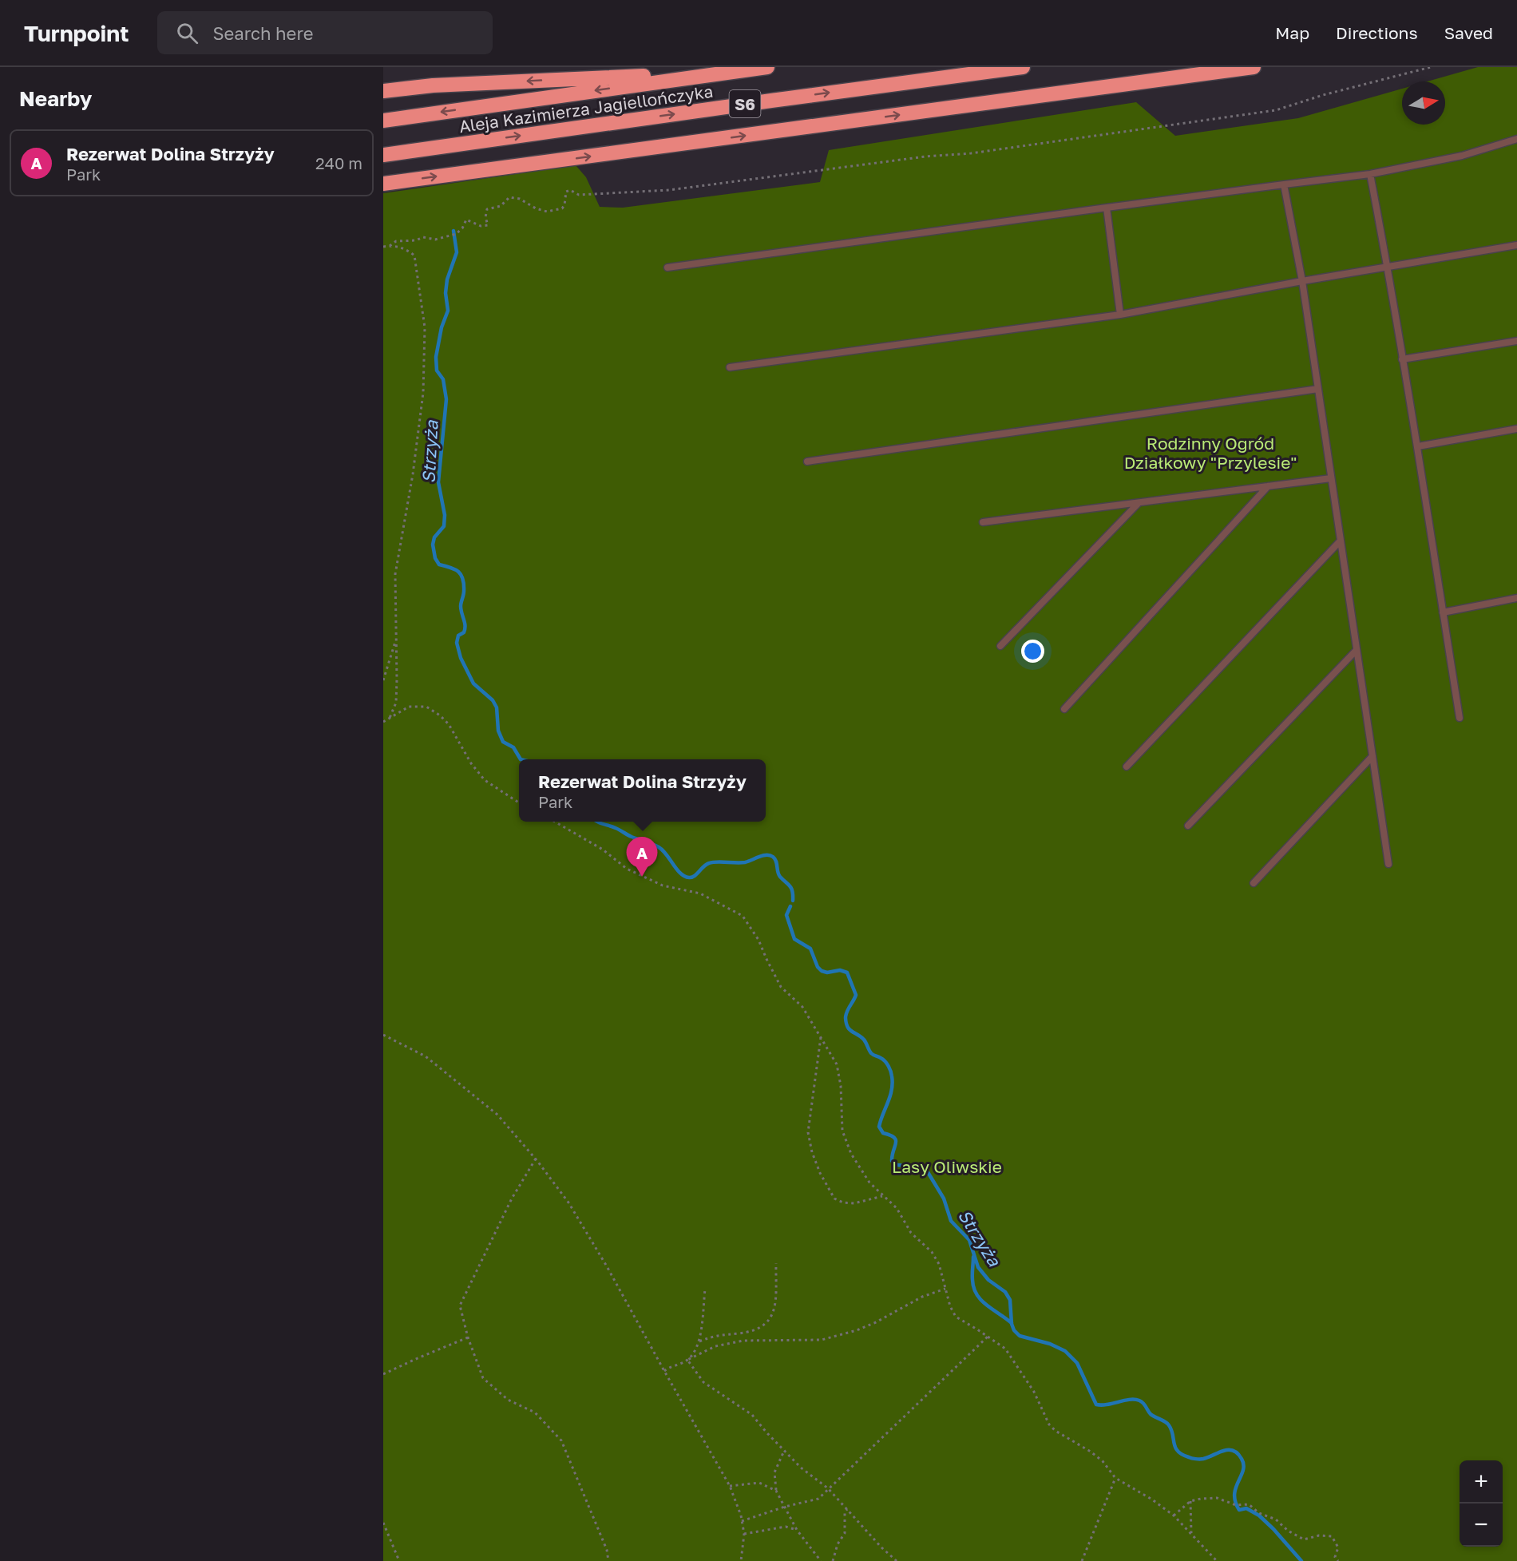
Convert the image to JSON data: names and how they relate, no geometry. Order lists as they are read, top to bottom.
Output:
{
  "streets": {
    "highway": ["S6", "Aleja Kazimierza Jagiellończyka"]
  },
  "water": ["Strzyża"],
  "parks": ["Rodzinny Ogród Działkowy \"Przylesie\"", "Lasy Oliwskie"],
  "north": "right",
  "page": {
    "header": "Turnpoint",
    "search": "Search here",
    "nav": ["Map", "Directions", "Saved"],
    "heading": "Nearby",
    "list": [
      {
        "mark": "A",
        "name": "Rezerwat Dolina Strzyży",
        "note": "Park",
        "value": "240 m"
      }
    ],
    "popup": ["Rezerwat Dolina Strzyży", "Park"],
    "pins": "A",
    "map_buttons": ["+", "−"]
  }
}
